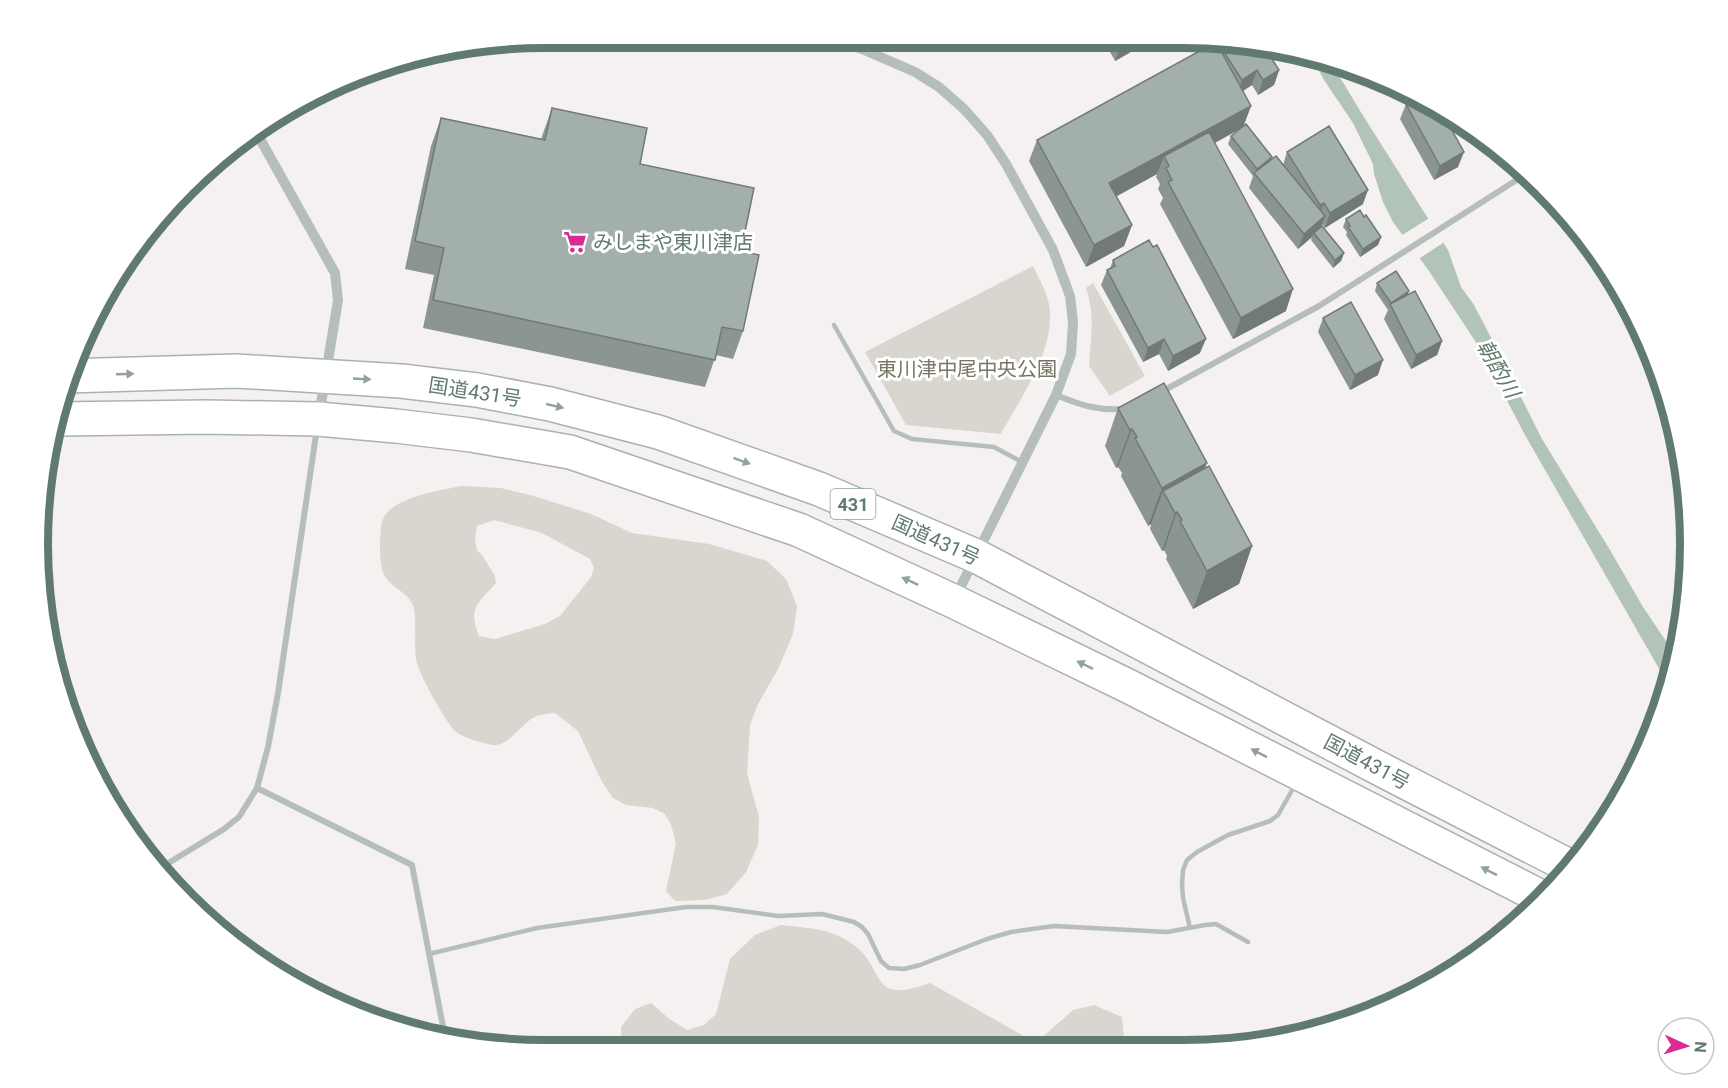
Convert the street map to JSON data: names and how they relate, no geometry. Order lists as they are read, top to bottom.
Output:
{
  "streets": {
    "highway": ["国道431号", "431"]
  },
  "water": ["朝酌川"],
  "parks": ["東川津中尾中央公園"],
  "places": {
    "supermarket": ["みしまや東川津店"]
  },
  "north": "right"
}
